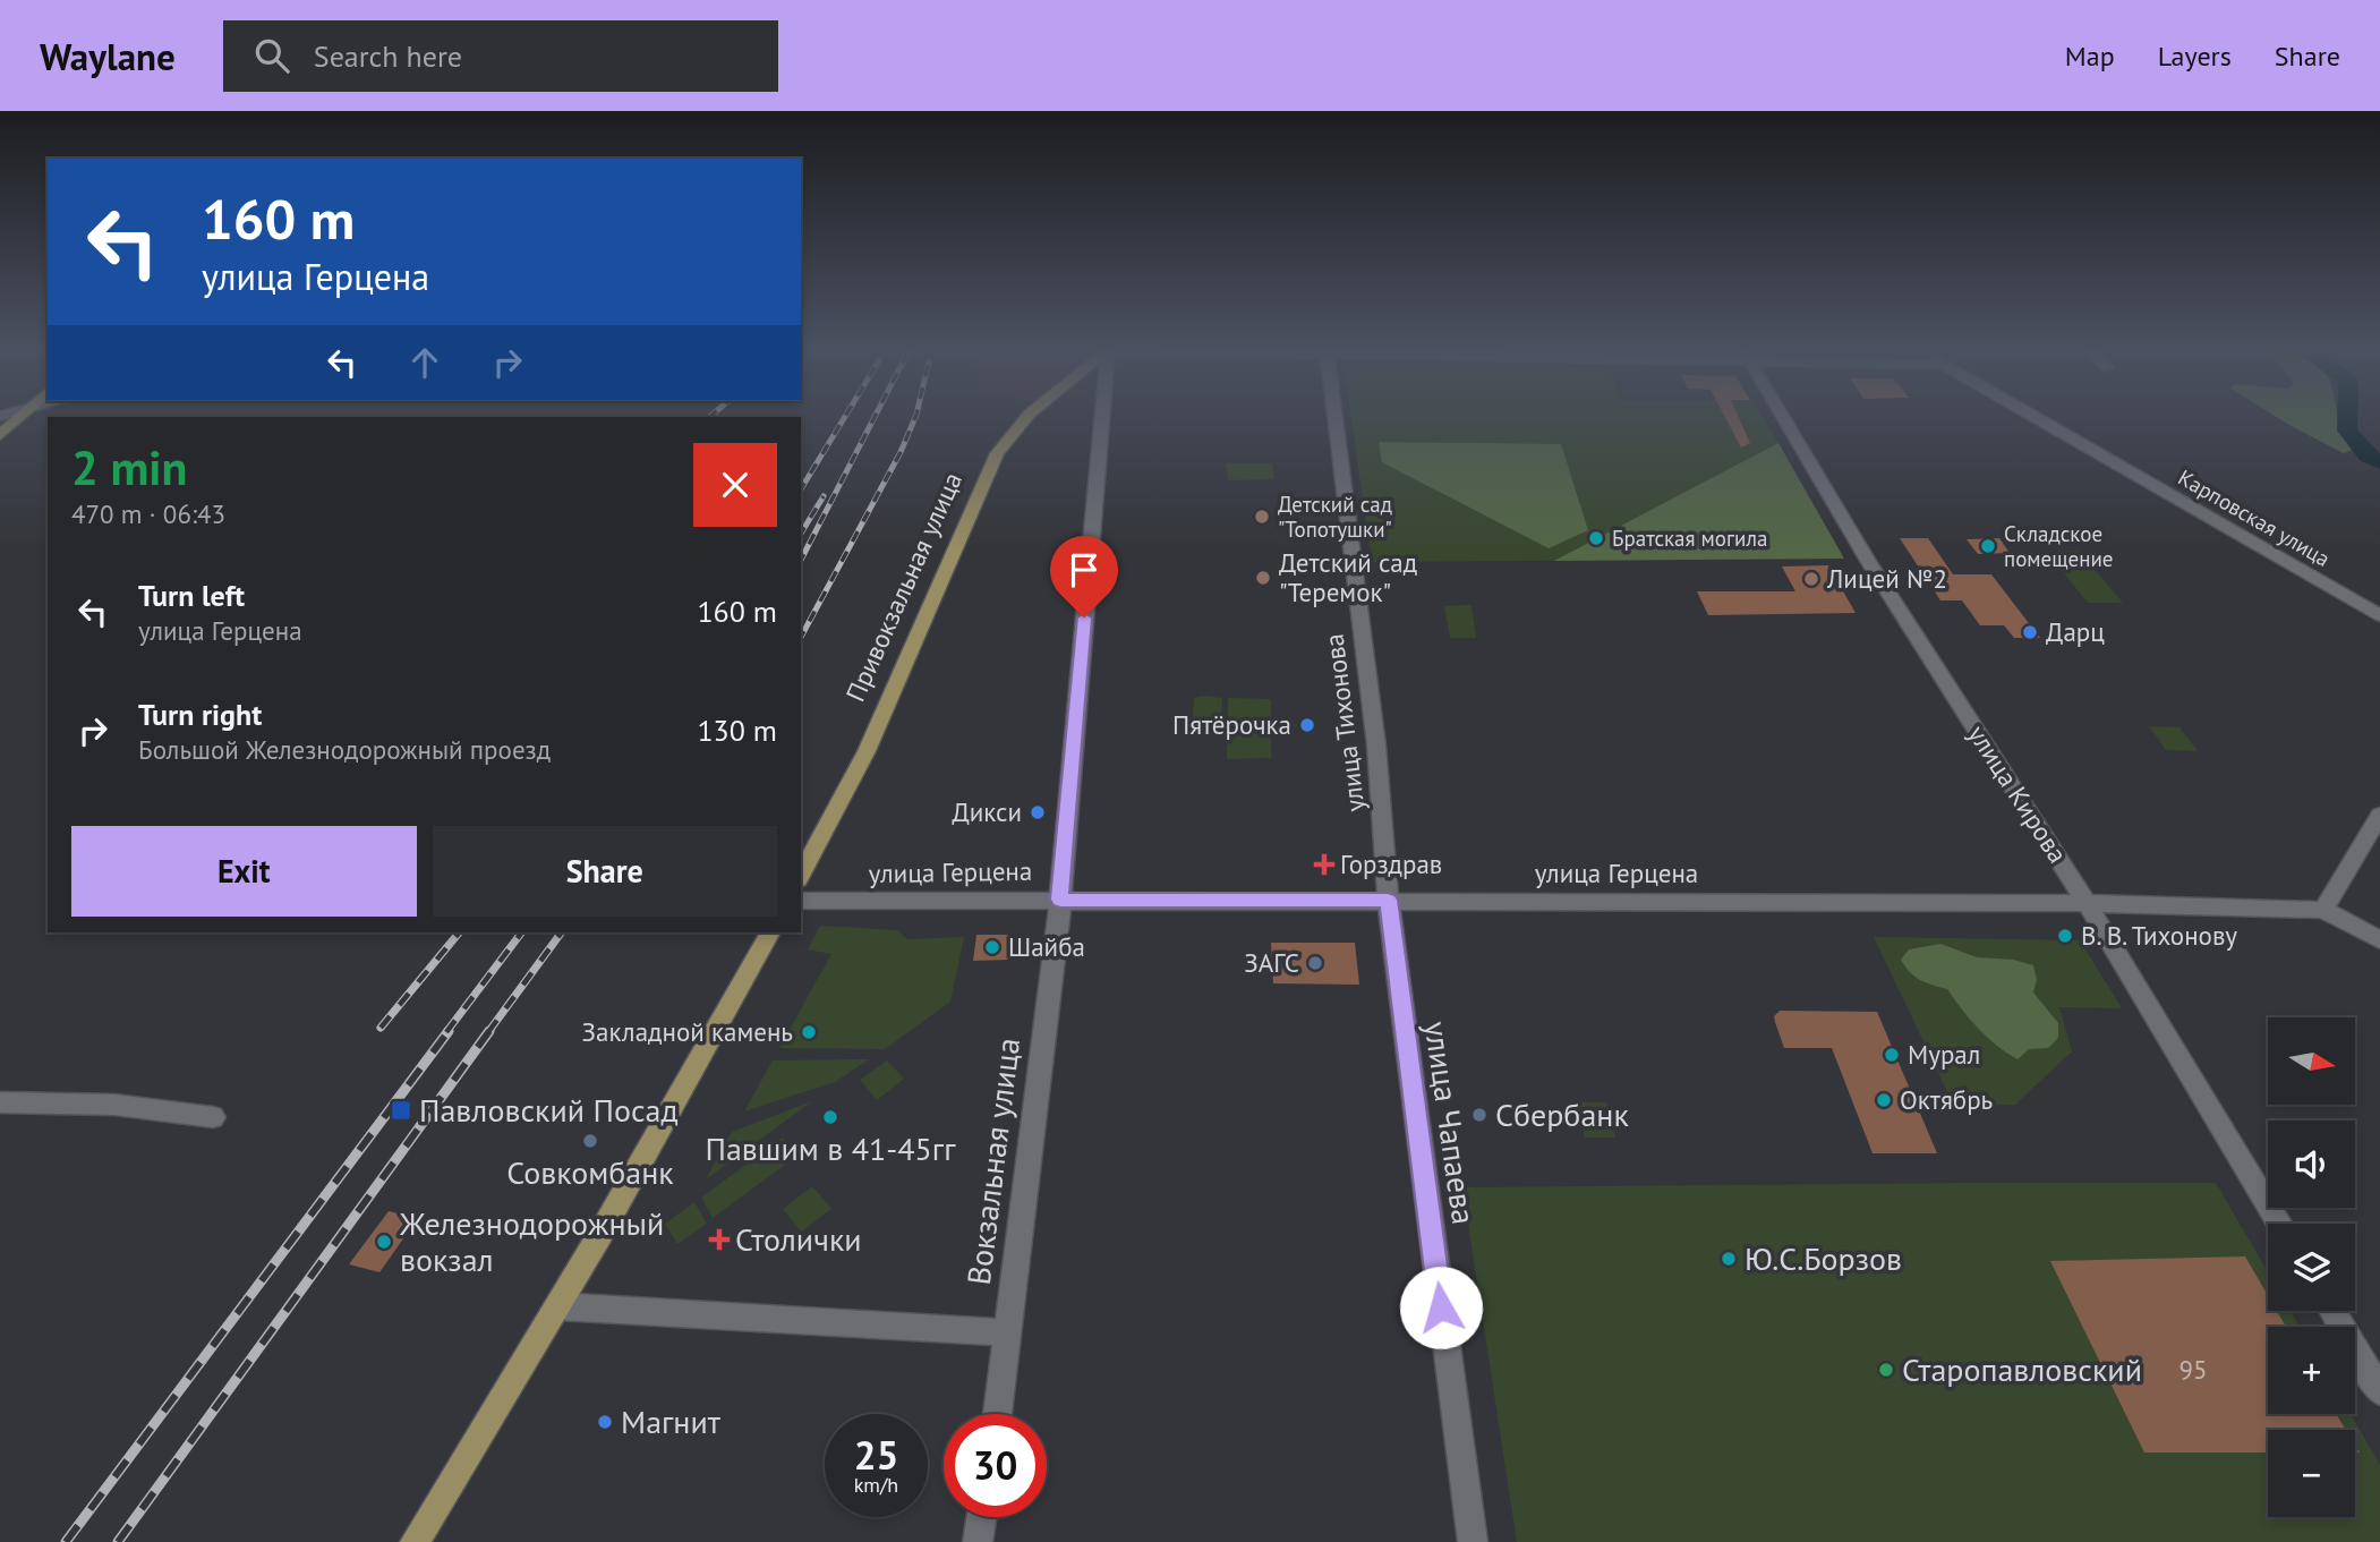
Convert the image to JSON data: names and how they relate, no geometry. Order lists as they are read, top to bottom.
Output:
{
  "streets": {
    "main road": ["Привокзальная улица"],
    "street": [
      "Карповская улица",
      "улица Тихонова",
      "улица Кирова",
      "улица Герцена",
      "улица Чапаева",
      "Вокзальная улица"
    ]
  },
  "crossings": [
    ["улица Тихонова", "улица Герцена"],
    ["улица Тихонова", "улица Чапаева"],
    ["улица Кирова", "улица Герцена"],
    ["улица Герцена", "улица Чапаева"],
    ["улица Герцена", "Вокзальная улица"]
  ],
  "places": {
    "other": [
      "Детский сад \"Топотушки\"",
      "Братская могила",
      "Складское помещение",
      "Детский сад \"Теремок\"",
      "Лицей №2",
      "Дарц",
      "Пятёрочка",
      "Дикси",
      "В. В. Тихонову",
      "Шайба",
      "ЗАГС",
      "Закладной камень",
      "Мурал",
      "Октябрь",
      "Сбербанк",
      "Павшим в 41-45гг",
      "Совкомбанк",
      "Железнодорожный вокзал",
      "Ю.С.Борзов",
      "Старопавловский",
      "Магнит"
    ],
    "health": ["Горздрав", "Столички"],
    "transit": ["Павловский Посад"]
  },
  "house_numbers": ["95"],
  "north": "right",
  "page": {
    "header": "Waylane",
    "search": "Search here",
    "nav": ["Map", "Layers", "Share"],
    "turn": ["160 m", "улица Герцена"],
    "heading": ["2 min", "470 m · 06:43"],
    "list": [
      {
        "name": "Turn left",
        "note": "улица Герцена",
        "value": "160 m"
      },
      {
        "name": "Turn right",
        "note": "Большой Железнодорожный проезд",
        "value": "130 m"
      }
    ],
    "buttons": ["Exit", "Share"],
    "map_buttons": ["+", "−"],
    "speed": "25 km/h",
    "limit": "30"
  }
}
